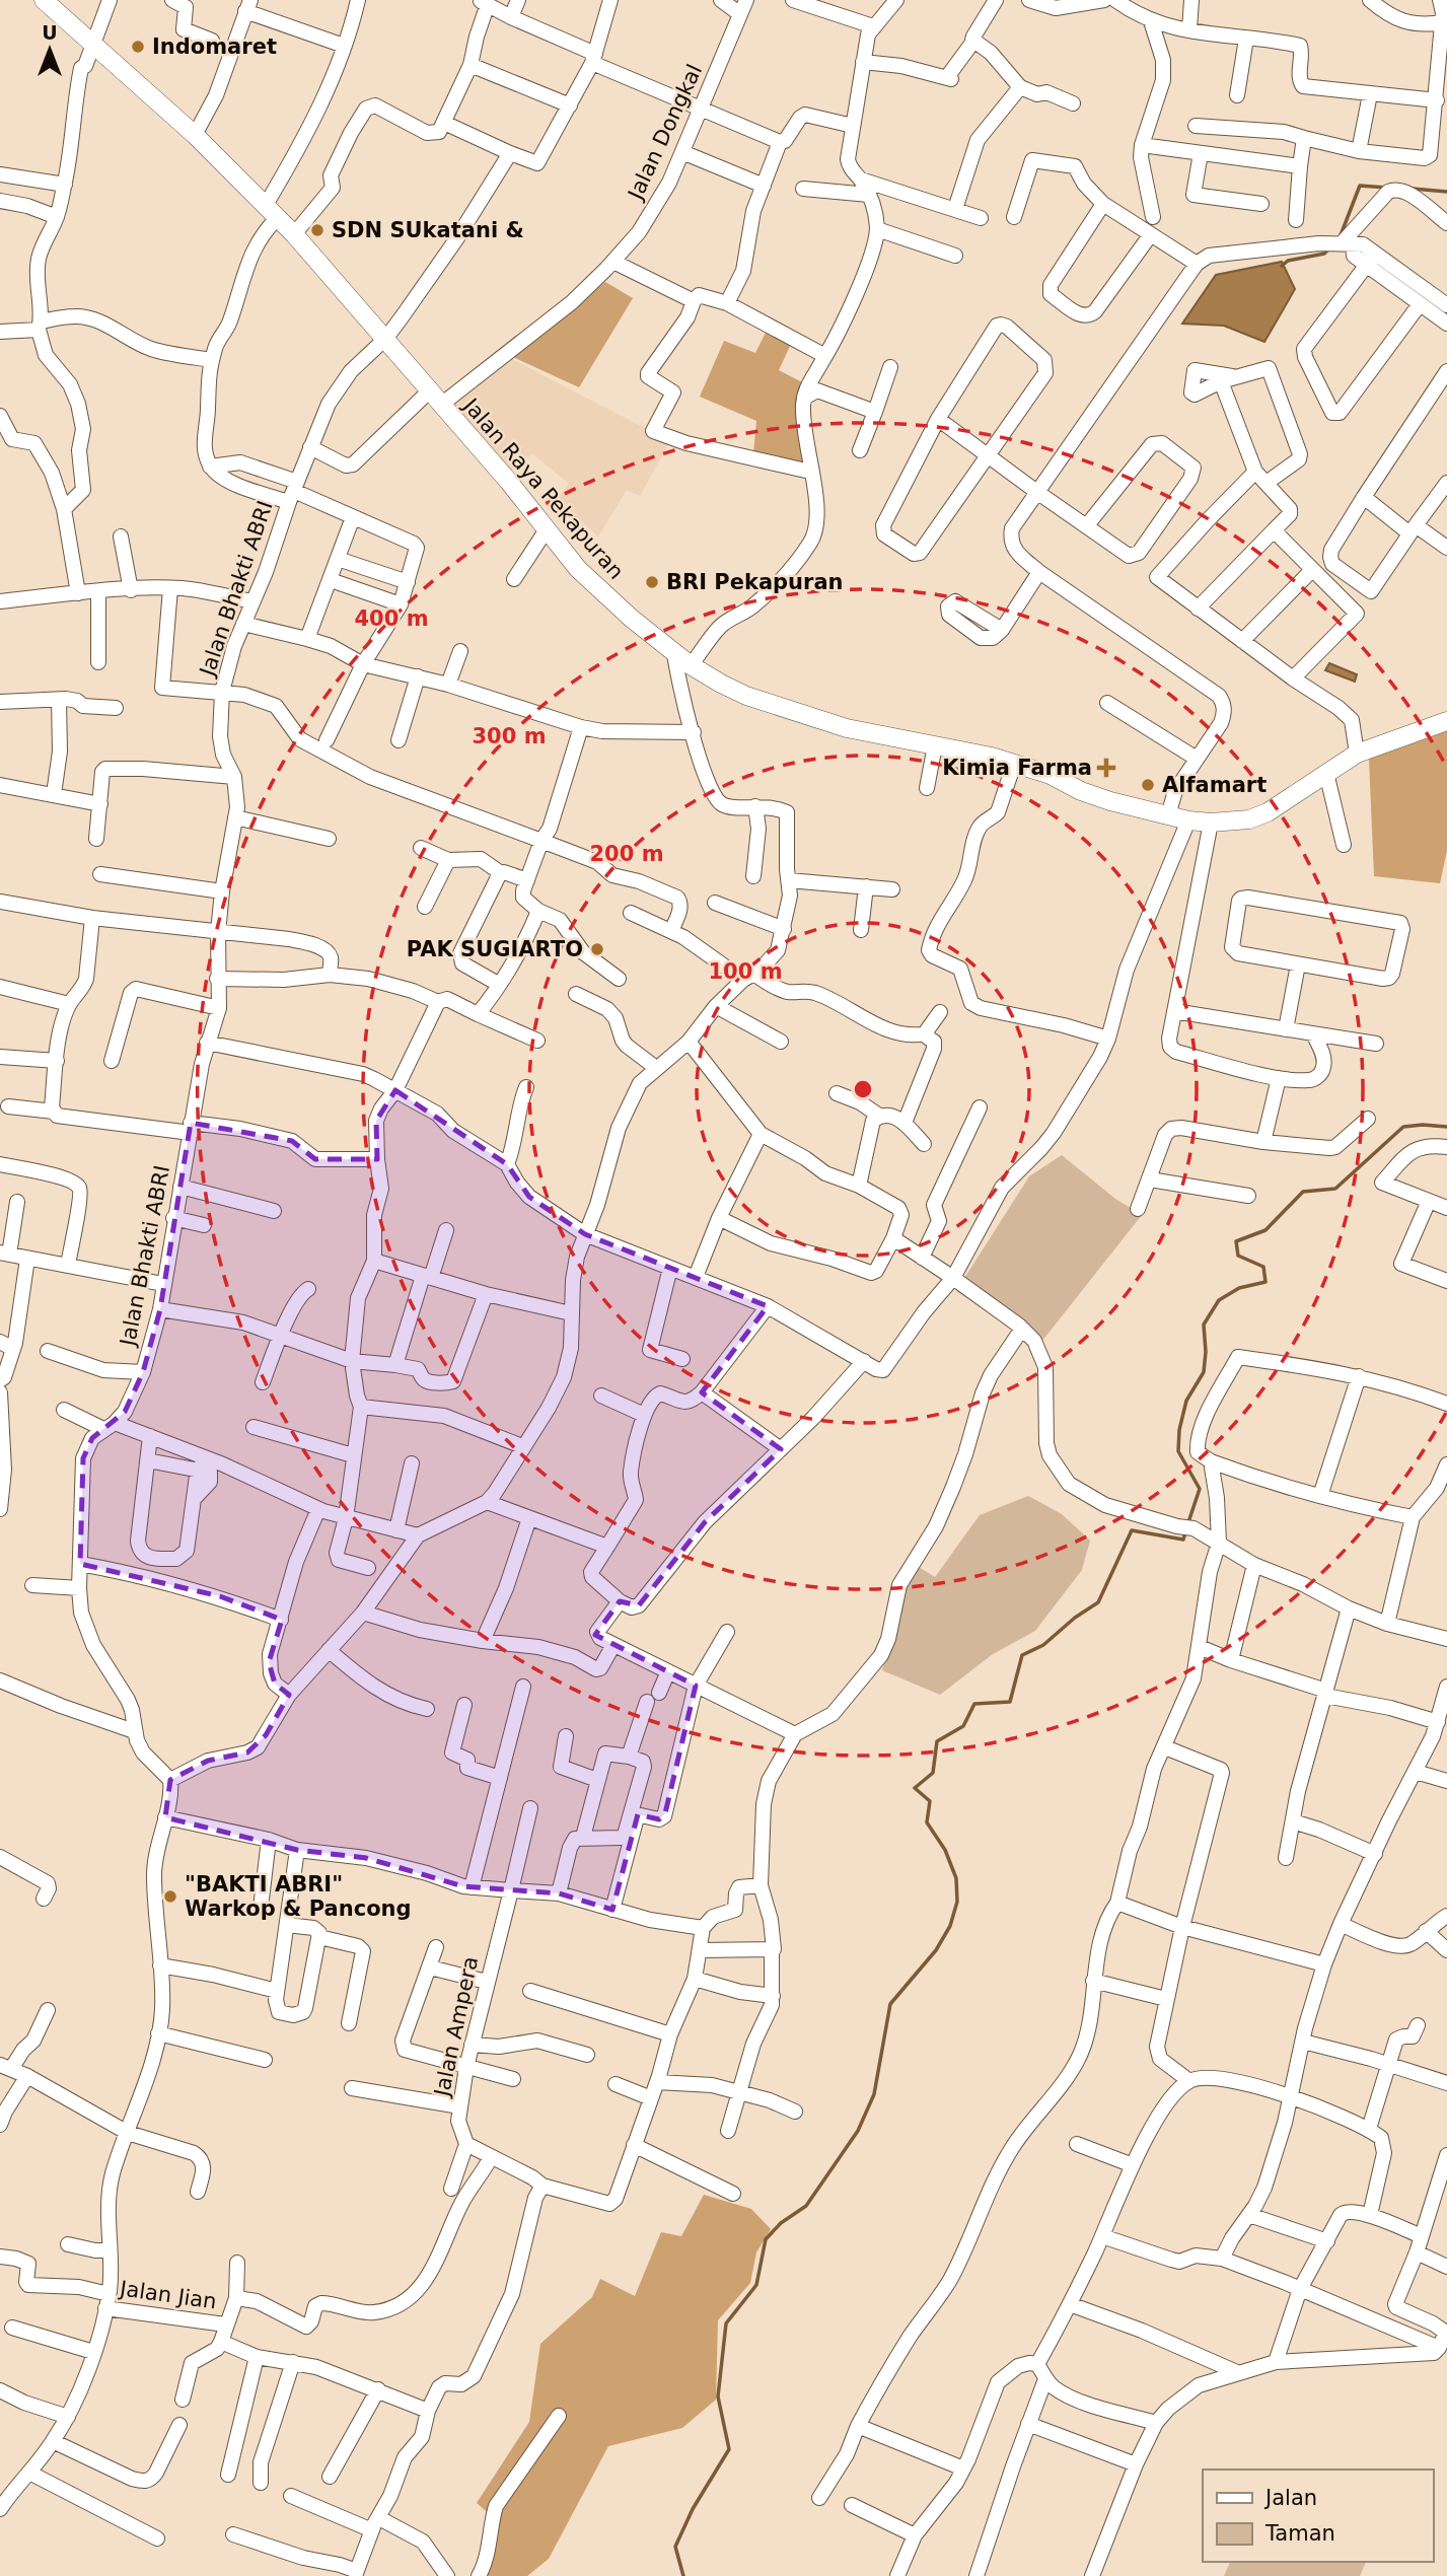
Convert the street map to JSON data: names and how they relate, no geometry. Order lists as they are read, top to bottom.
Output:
{
  "streets": {
    "main road": ["Jalan Raya Pekapuran"],
    "street": [
      "Jalan Dongkal",
      "Jalan Bhakti ABRI",
      "Jalan Ampera",
      "Jalan Jian"
    ]
  },
  "crossings": [
    ["Jalan Dongkal", "Jalan Raya Pekapuran"],
    ["Jalan Dongkal", "Jalan Bhakti ABRI"],
    ["Jalan Raya Pekapuran", "Jalan Bhakti ABRI"]
  ],
  "places": {
    "other": [
      "Indomaret",
      "SDN SUkatani &",
      "BRI Pekapuran",
      "Alfamart",
      "PAK SUGIARTO",
      "\"BAKTI ABRI\" Warkop & Pancong"
    ],
    "health": ["Kimia Farma"]
  },
  "legend": ["Jalan", "Taman"],
  "north": "top",
  "rings": [
    "400 m",
    "300 m",
    "200 m",
    "100 m"
  ]
}
